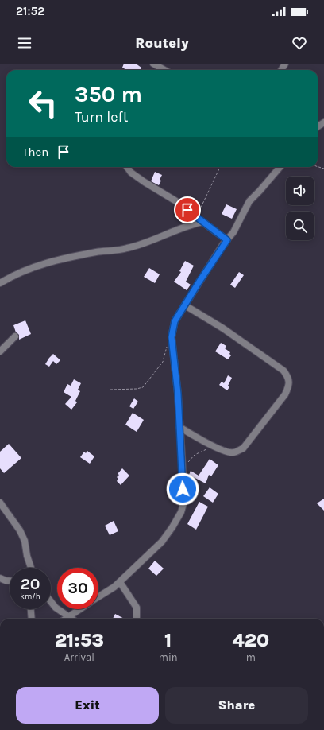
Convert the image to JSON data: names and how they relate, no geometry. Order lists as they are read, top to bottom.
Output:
{
  "page": {
    "status": "21:52",
    "header": "Routely",
    "turn": ["350 m", "Turn left"],
    "then": "Then",
    "speed": "20 km/h",
    "limit": "30",
    "eta": [
      "21:53",
      "Arrival",
      "1",
      "min",
      "420",
      "m"
    ],
    "buttons": ["Exit", "Share"]
  }
}
